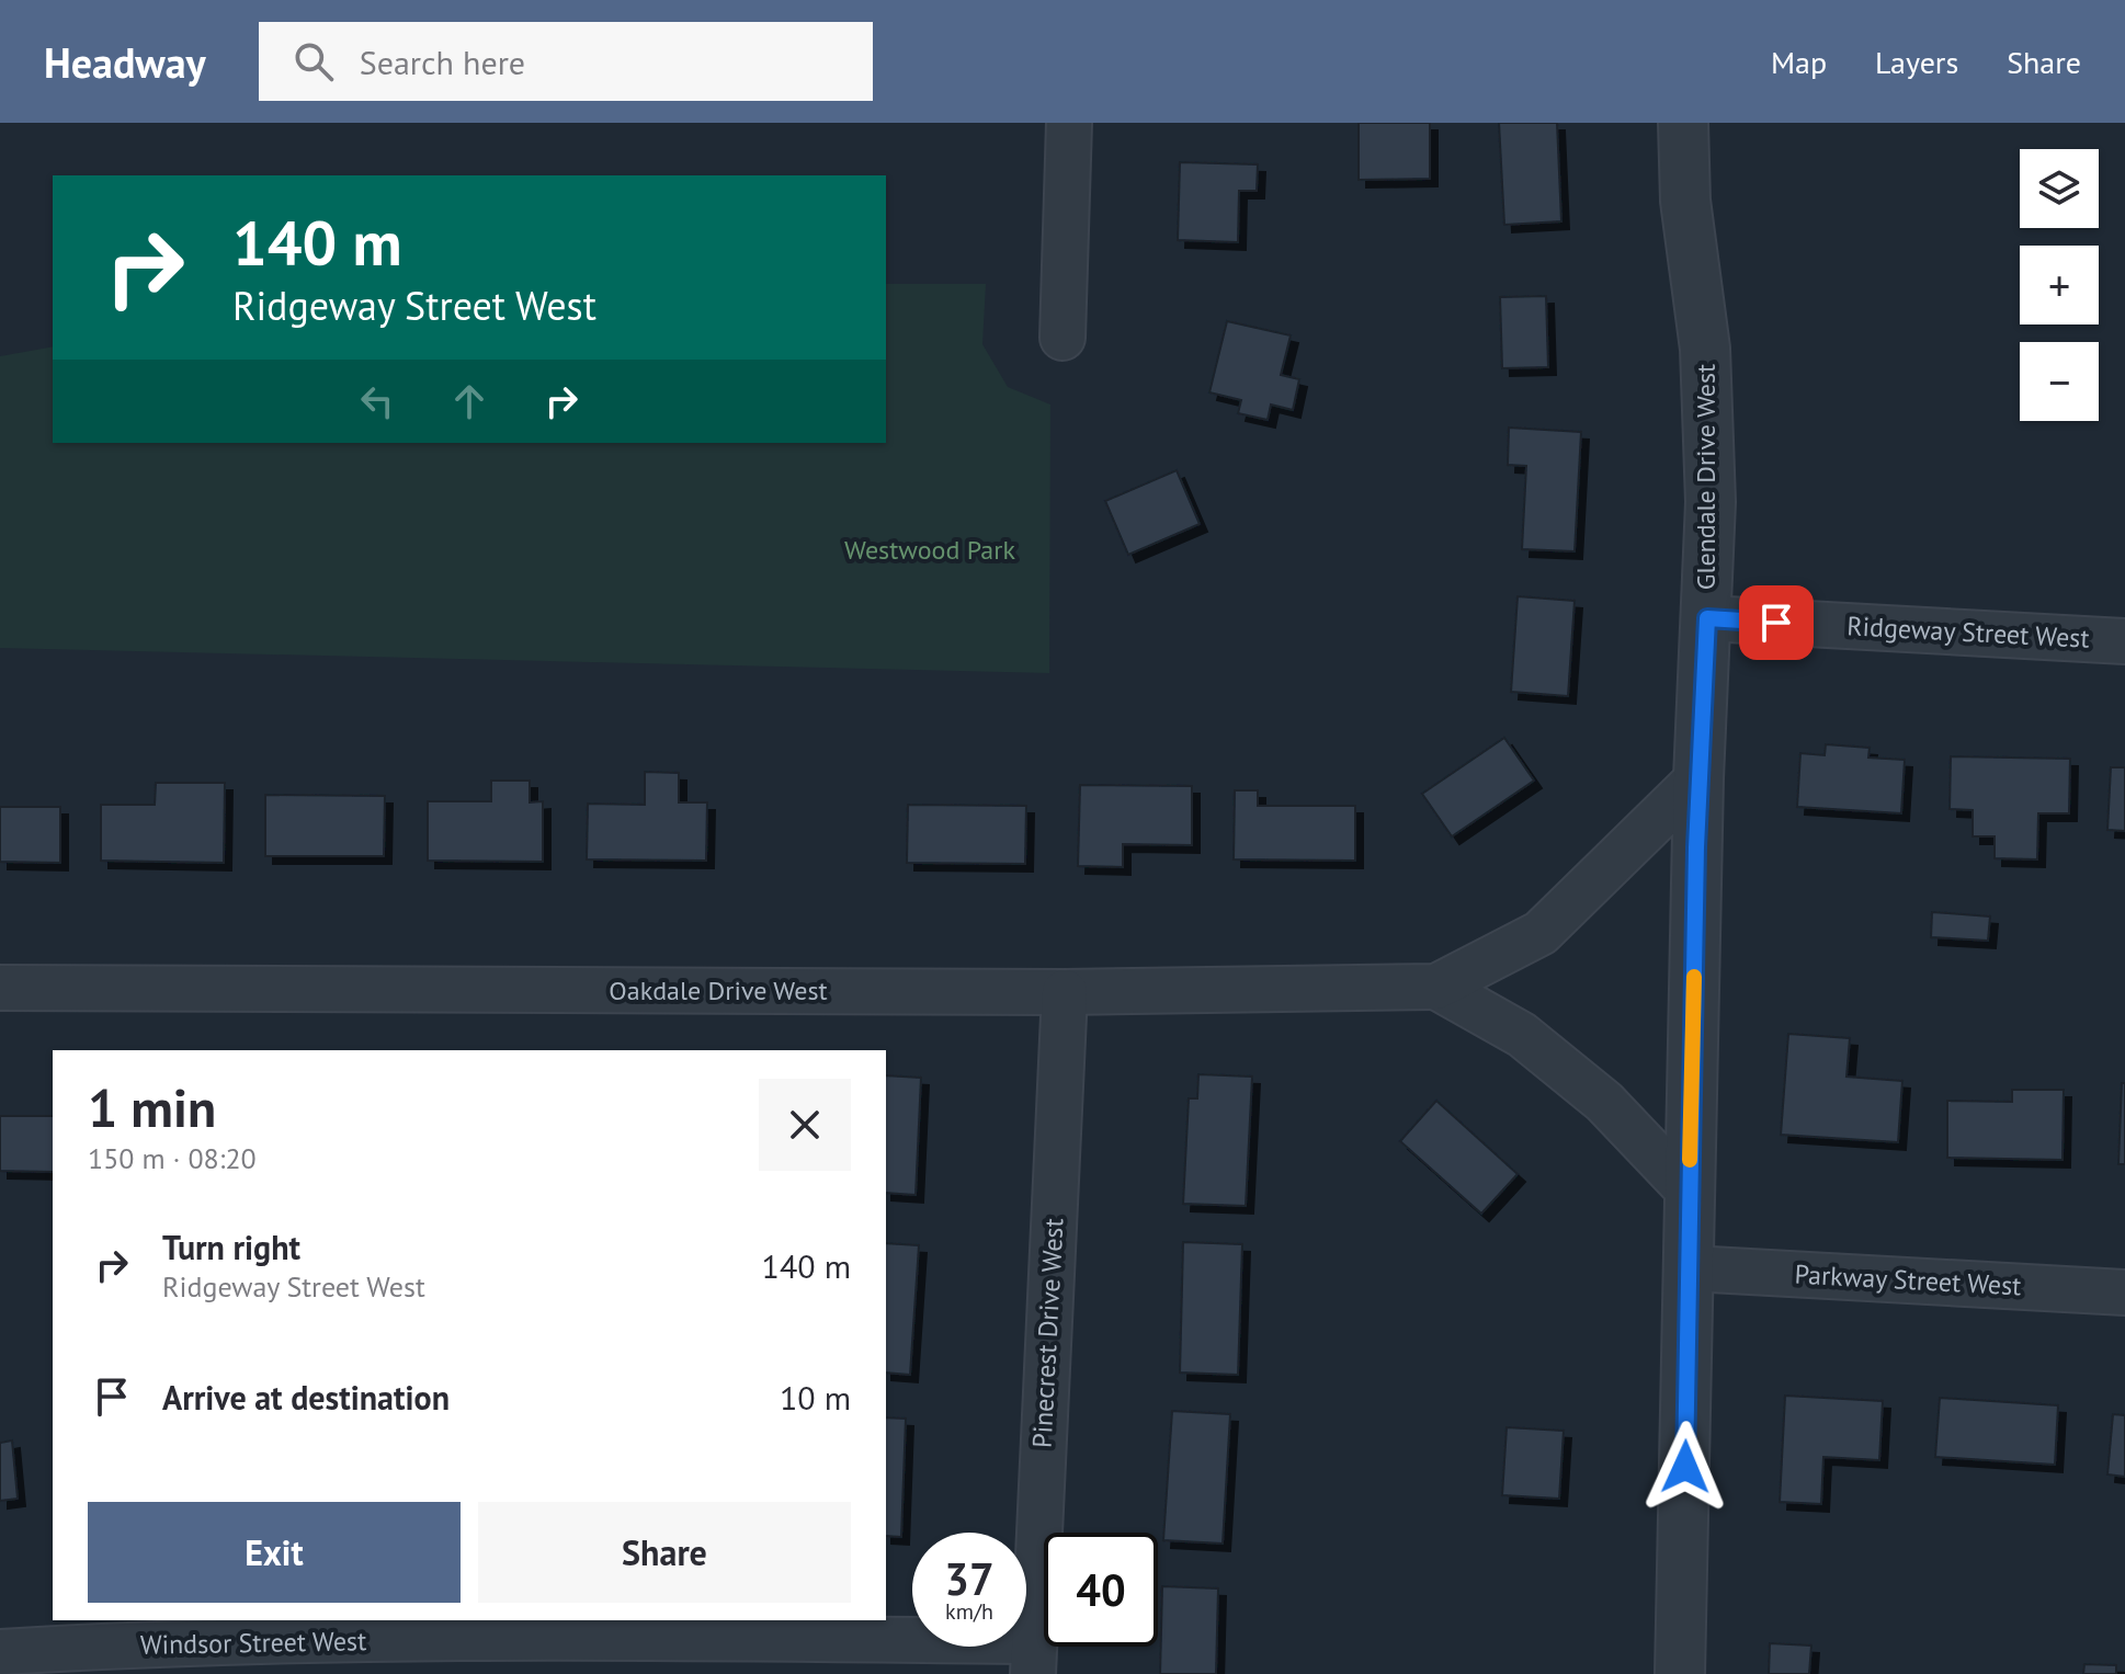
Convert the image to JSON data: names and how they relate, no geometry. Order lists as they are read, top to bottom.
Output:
{
  "streets": {
    "street": [
      "Glendale Drive West",
      "Ridgeway Street West",
      "Oakdale Drive West",
      "Parkway Street West",
      "Pinecrest Drive West",
      "Windsor Street West"
    ]
  },
  "crossings": [
    ["Glendale Drive West", "Ridgeway Street West"],
    ["Glendale Drive West", "Oakdale Drive West"],
    ["Glendale Drive West", "Parkway Street West"],
    ["Oakdale Drive West", "Pinecrest Drive West"],
    ["Pinecrest Drive West", "Windsor Street West"]
  ],
  "parks": ["Westwood Park"],
  "page": {
    "header": "Headway",
    "search": "Search here",
    "nav": ["Map", "Layers", "Share"],
    "map_buttons": ["+", "−"],
    "turn": ["140 m", "Ridgeway Street West"],
    "heading": ["1 min", "150 m · 08:20"],
    "list": [
      {
        "name": "Turn right",
        "note": "Ridgeway Street West",
        "value": "140 m"
      },
      {
        "name": "Arrive at destination",
        "value": "10 m"
      }
    ],
    "buttons": ["Exit", "Share"],
    "speed": "37 km/h",
    "limit": "40"
  }
}
